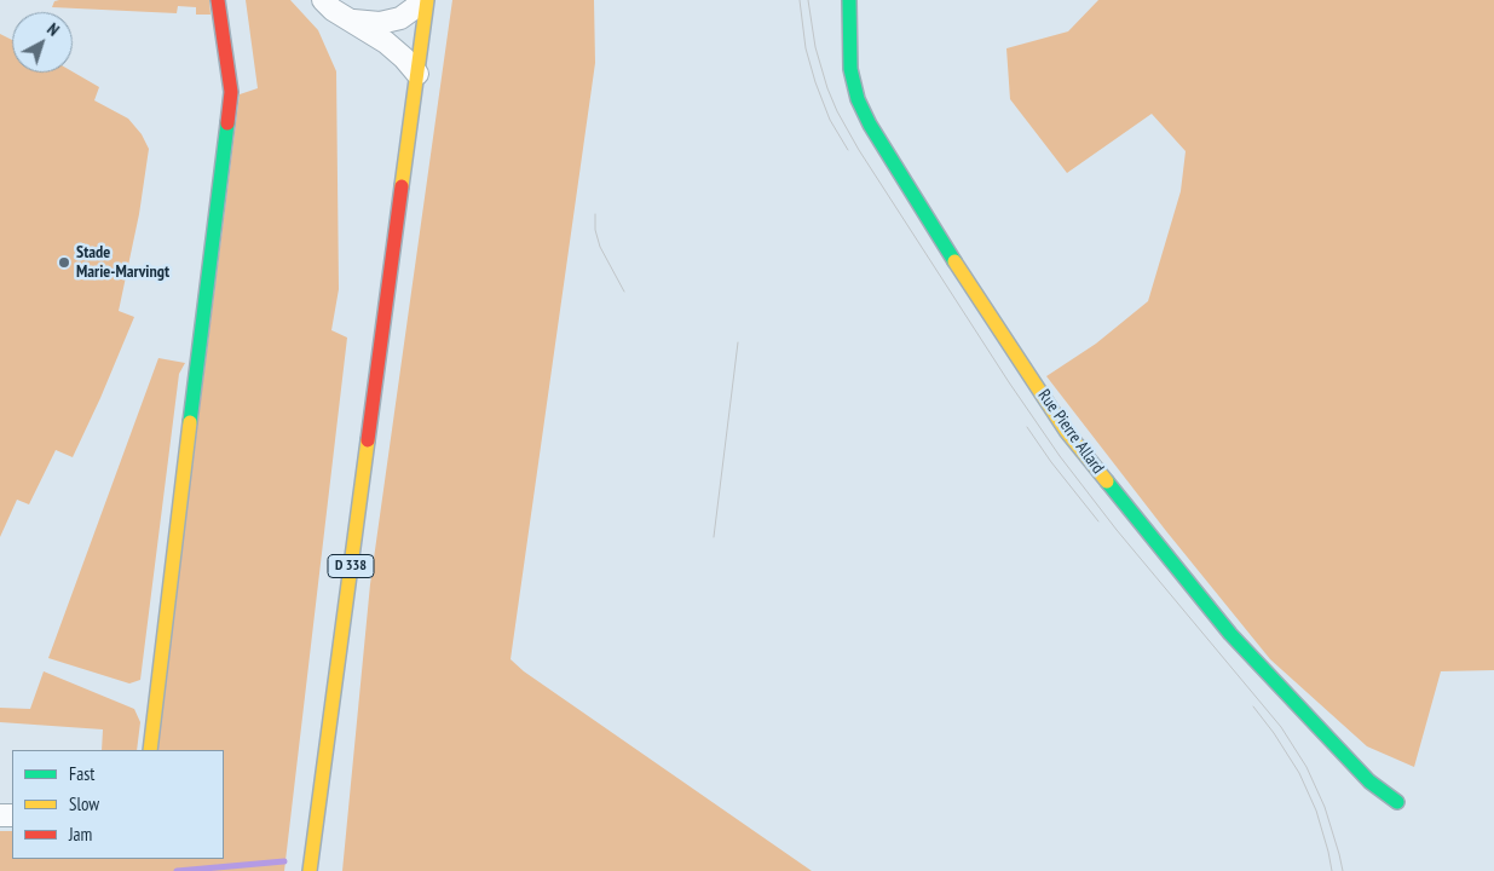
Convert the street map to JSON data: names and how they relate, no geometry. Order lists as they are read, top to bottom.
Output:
{
  "streets": {
    "street": ["Rue Pierre Allard", "D 338"]
  },
  "places": ["Stade Marie-Marvingt"],
  "legend": ["Fast", "Slow", "Jam"],
  "north": "top right"
}
